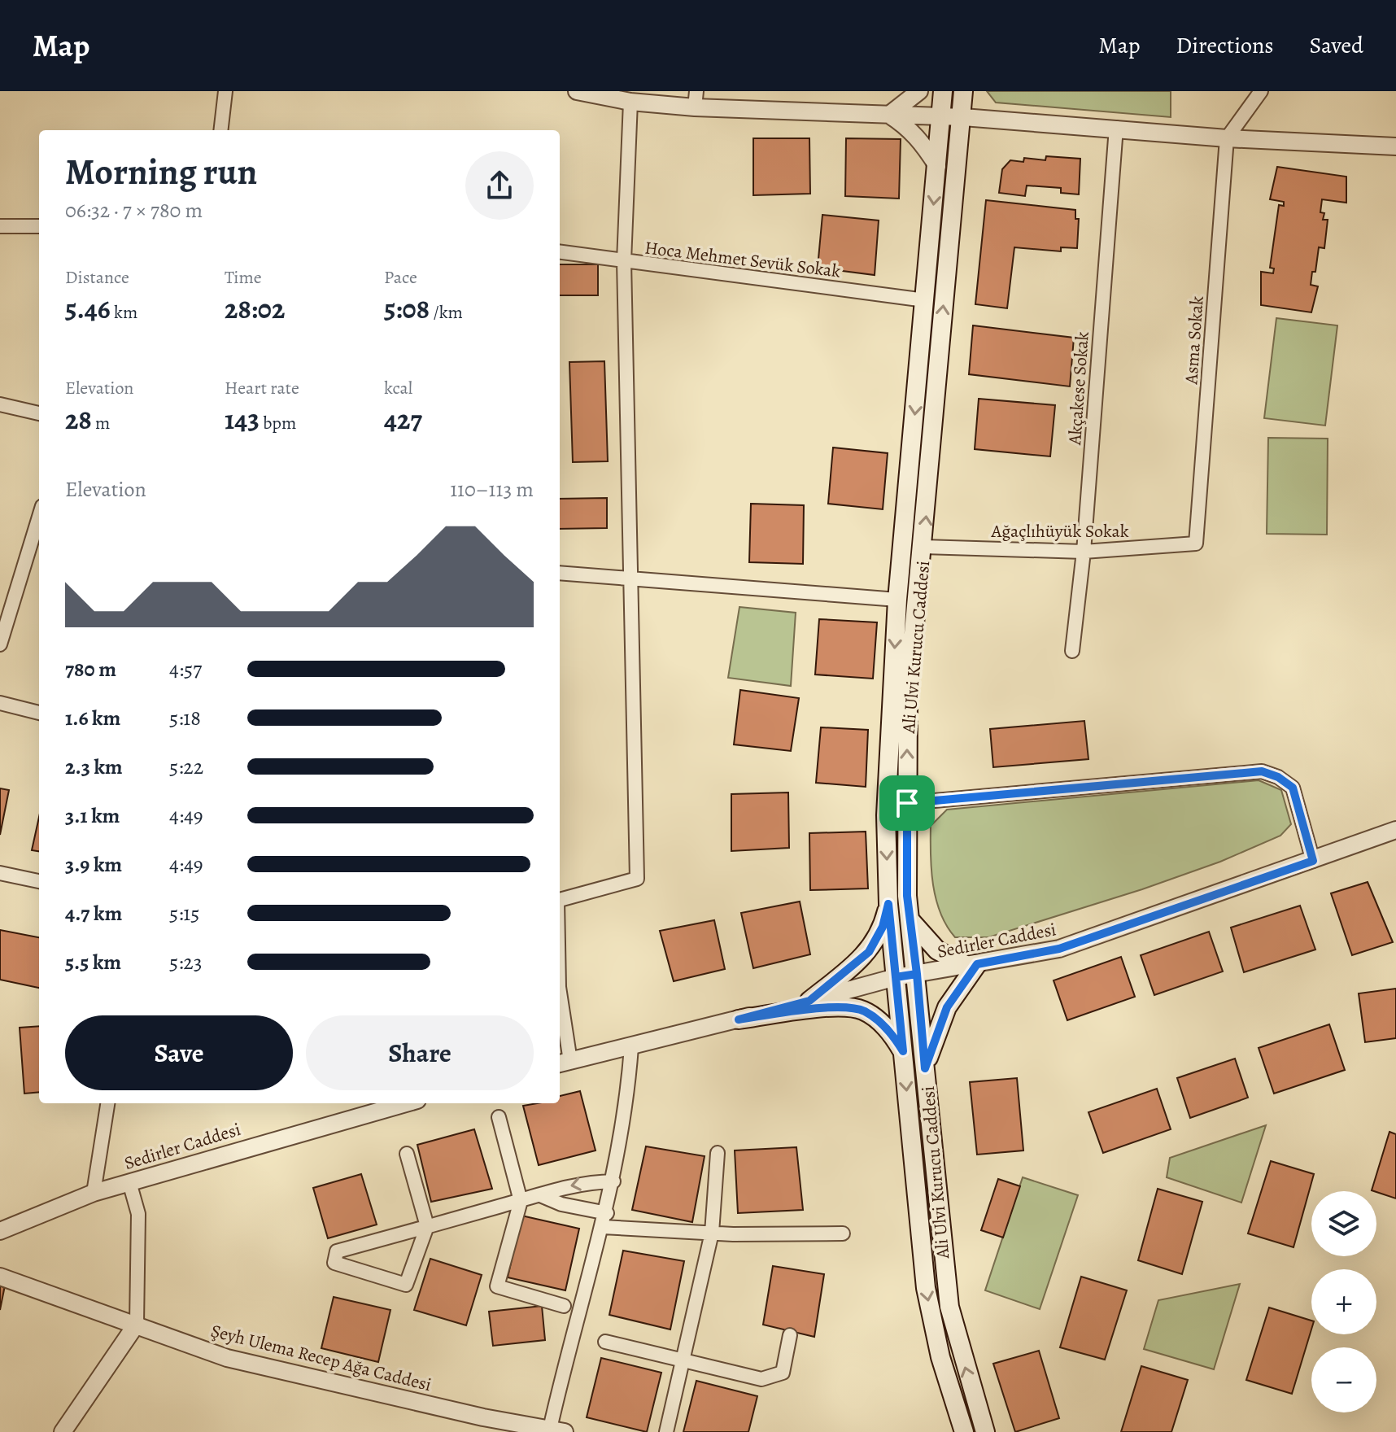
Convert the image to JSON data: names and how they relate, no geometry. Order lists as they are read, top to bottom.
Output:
{
  "streets": {
    "main road": ["Ali Ulvi Kurucu Caddesi"],
    "street": [
      "Hoca Mehmet Sevük Sokak",
      "Asma Sokak",
      "Akçakese Sokak",
      "Ağaçlıhüyük Sokak",
      "Sedirler Caddesi",
      "Şeyh Ulema Recep Ağa Caddesi"
    ]
  },
  "crossings": [
    ["Hoca Mehmet Sevük Sokak", "Ali Ulvi Kurucu Caddesi"],
    ["Asma Sokak", "Ağaçlıhüyük Sokak"],
    ["Akçakese Sokak", "Ağaçlıhüyük Sokak"],
    ["Ağaçlıhüyük Sokak", "Ali Ulvi Kurucu Caddesi"],
    ["Ali Ulvi Kurucu Caddesi", "Sedirler Caddesi"]
  ],
  "page": {
    "header": "Map",
    "nav": ["Map", "Directions", "Saved"],
    "heading": ["Morning run", "06:32 · 7 × 780 m"],
    "stats": [
      ["Distance", "5.46 km"],
      ["Time", "28:02"],
      ["Pace", "5:08 /km"],
      ["Elevation", "28 m"],
      ["Heart rate", "143 bpm"],
      ["kcal", "427"]
    ],
    "chart": ["Elevation", "110–113 m"],
    "list": [
      {
        "name": "780 m",
        "note": "4:57"
      },
      {
        "name": "1.6 km",
        "note": "5:18"
      },
      {
        "name": "2.3 km",
        "note": "5:22"
      },
      {
        "name": "3.1 km",
        "note": "4:49"
      },
      {
        "name": "3.9 km",
        "note": "4:49"
      },
      {
        "name": "4.7 km",
        "note": "5:15"
      },
      {
        "name": "5.5 km",
        "note": "5:23"
      }
    ],
    "buttons": ["Save", "Share"],
    "map_buttons": ["+", "−"]
  }
}
